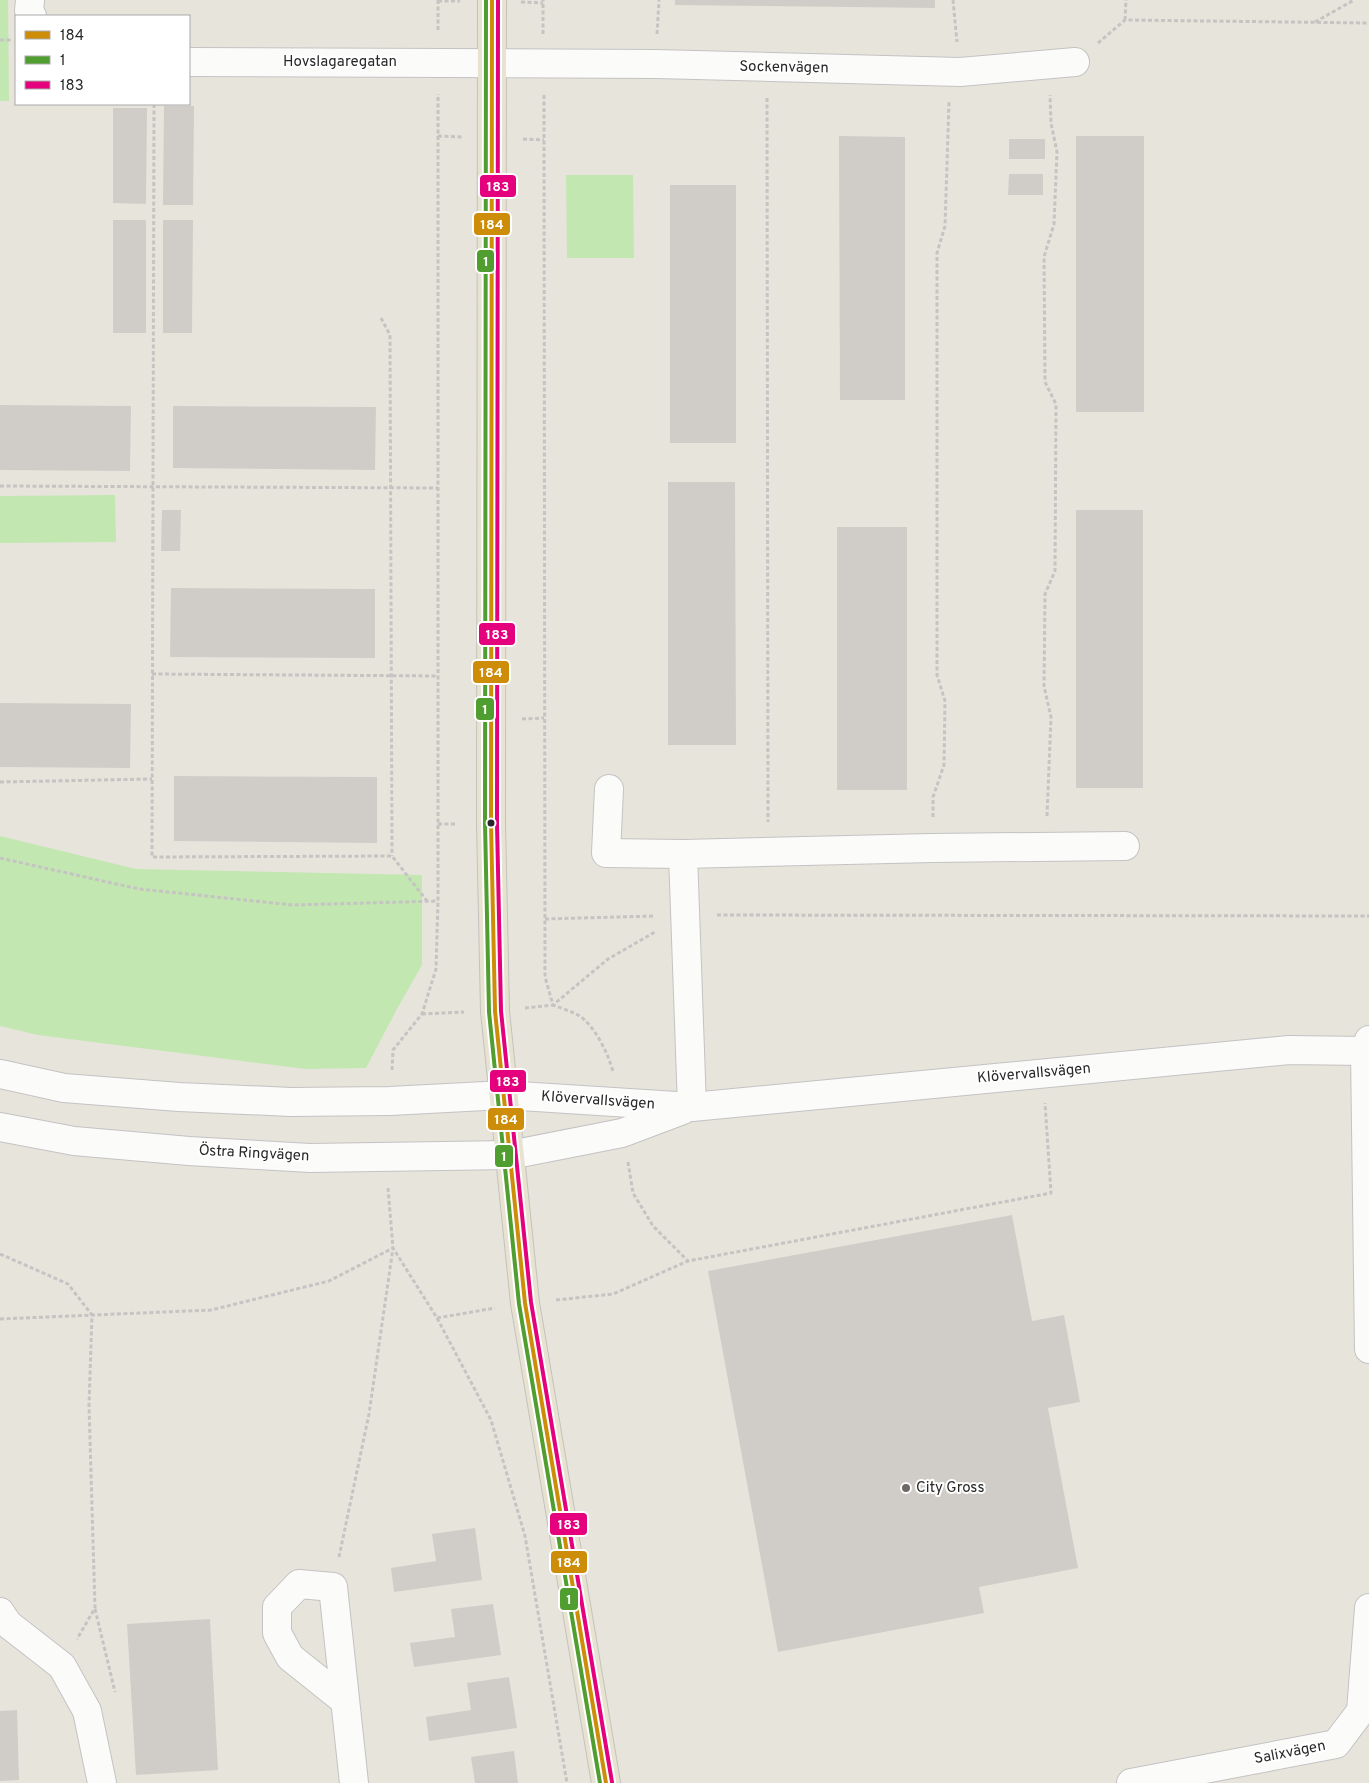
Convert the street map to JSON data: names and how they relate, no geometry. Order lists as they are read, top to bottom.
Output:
{
  "streets": {
    "street": [
      "Hovslagaregatan",
      "Sockenvägen",
      "Klövervallsvägen",
      "Östra Ringvägen",
      "Salixvägen"
    ]
  },
  "crossings": [
    ["Hovslagaregatan", "Sockenvägen"],
    ["Klövervallsvägen", "Östra Ringvägen"]
  ],
  "places": ["City Gross"],
  "lines": ["transit line 184", "transit line 1", "transit line 183"],
  "legend": ["184", "1", "183"]
}
